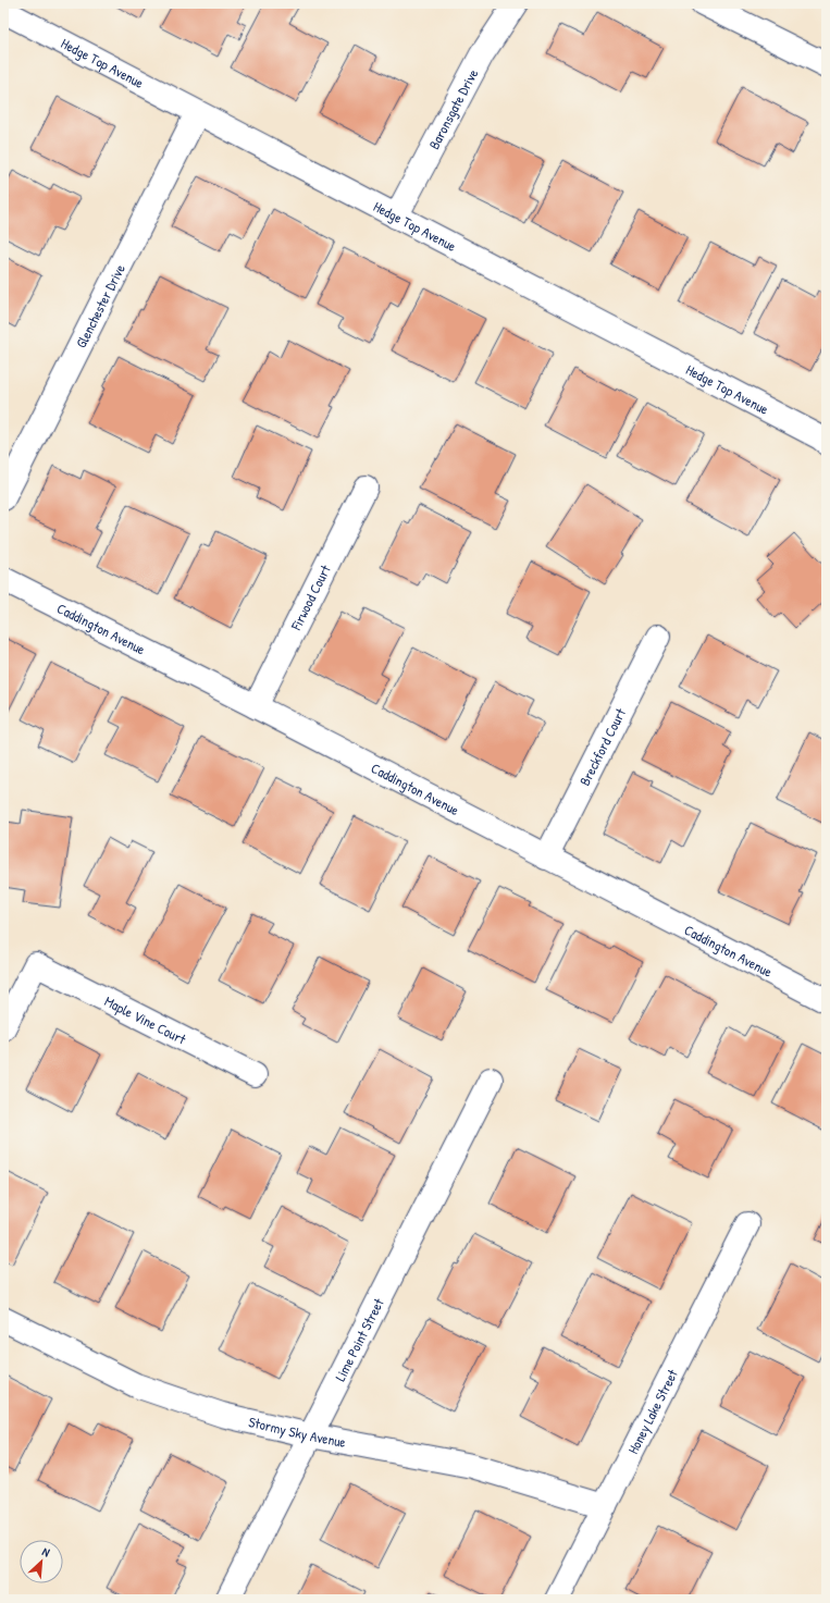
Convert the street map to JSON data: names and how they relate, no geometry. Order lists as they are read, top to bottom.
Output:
{
  "streets": {
    "street": [
      "Hedge Top Avenue",
      "Baronsgate Drive",
      "Glenchester Drive",
      "Firwood Court",
      "Caddington Avenue",
      "Breckford Court",
      "Maple Vine Court",
      "Lime Point Street",
      "Honey Lake Street",
      "Stormy Sky Avenue"
    ]
  },
  "crossings": [
    ["Hedge Top Avenue", "Baronsgate Drive"],
    ["Hedge Top Avenue", "Glenchester Drive"],
    ["Firwood Court", "Caddington Avenue"],
    ["Caddington Avenue", "Breckford Court"],
    ["Lime Point Street", "Stormy Sky Avenue"],
    ["Honey Lake Street", "Stormy Sky Avenue"]
  ],
  "north": "top right"
}
